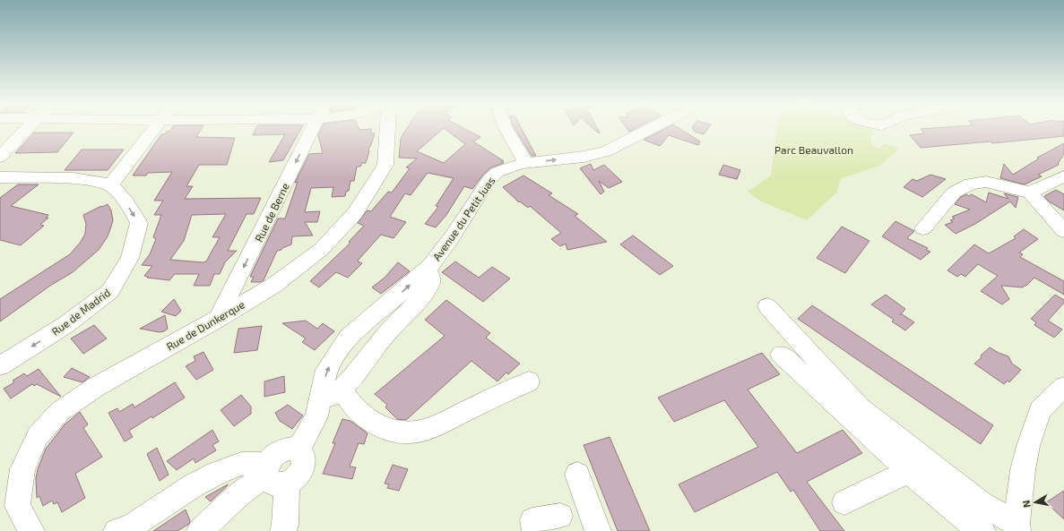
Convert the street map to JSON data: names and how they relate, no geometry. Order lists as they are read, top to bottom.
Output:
{
  "streets": {
    "street": [
      "Rue de Berne",
      "Avenue du Petit Juas",
      "Rue de Madrid",
      "Rue de Dunkerque"
    ]
  },
  "crossings": [
    ["Rue de Berne", "Rue de Dunkerque"]
  ],
  "one_way": ["Avenue du Petit Juas", "Rue de Madrid"],
  "parks": ["Parc Beauvallon"],
  "north": "left"
}
